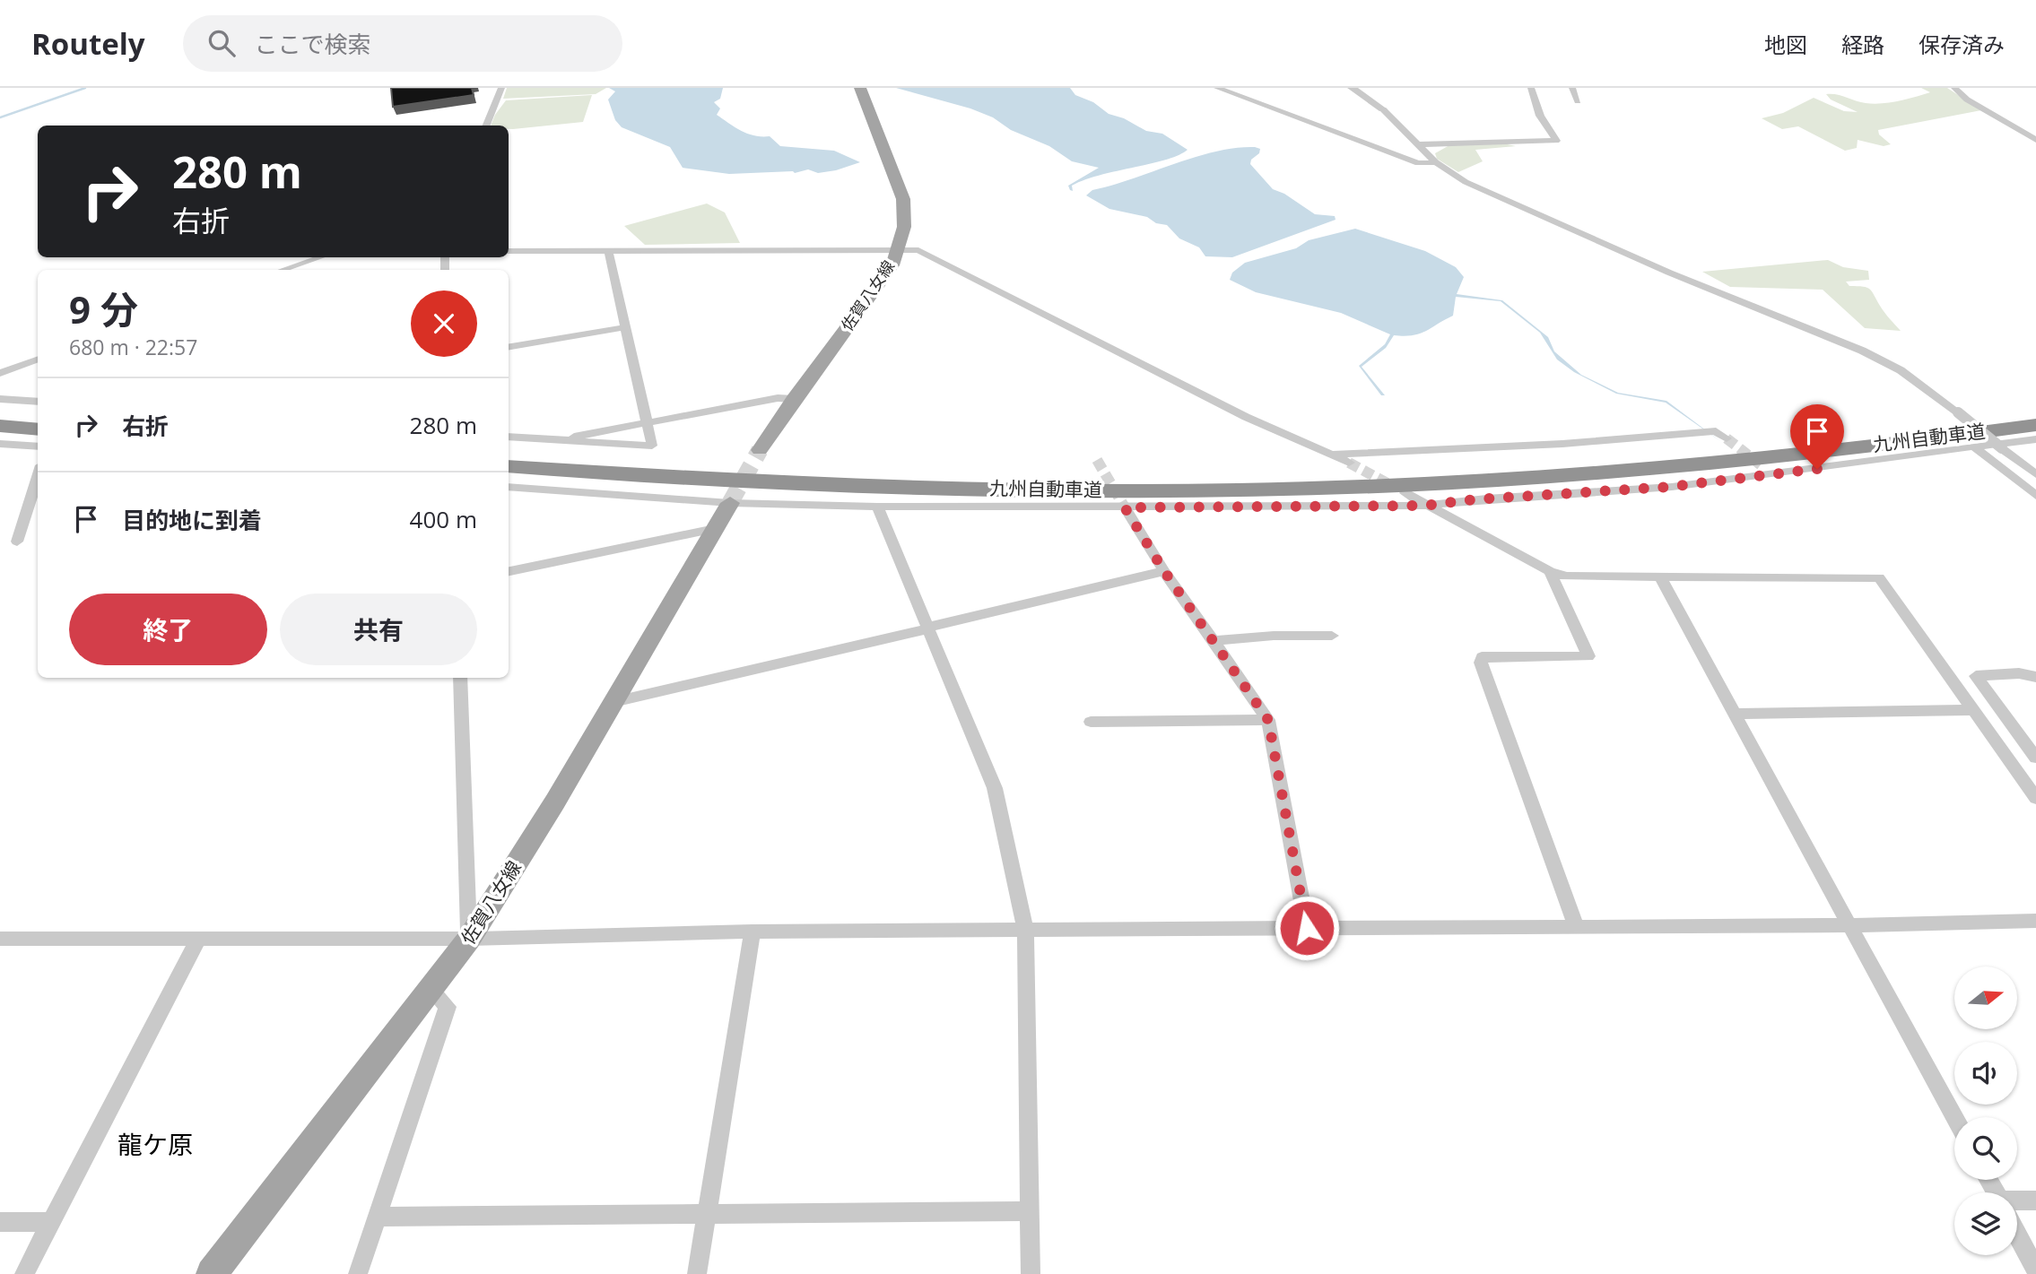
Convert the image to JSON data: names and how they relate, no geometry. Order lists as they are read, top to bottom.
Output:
{
  "streets": {
    "highway": ["九州自動車道"],
    "main road": ["佐賀八女線"]
  },
  "districts": ["龍ケ原"],
  "north": "right",
  "page": {
    "header": "Routely",
    "search": "ここで検索",
    "nav": ["地図", "経路", "保存済み"],
    "turn": ["280 m", "右折"],
    "heading": ["9 分", "680 m · 22:57"],
    "list": [
      {
        "name": "右折",
        "value": "280 m"
      },
      {
        "name": "目的地に到着",
        "value": "400 m"
      }
    ],
    "buttons": ["終了", "共有"]
  }
}
